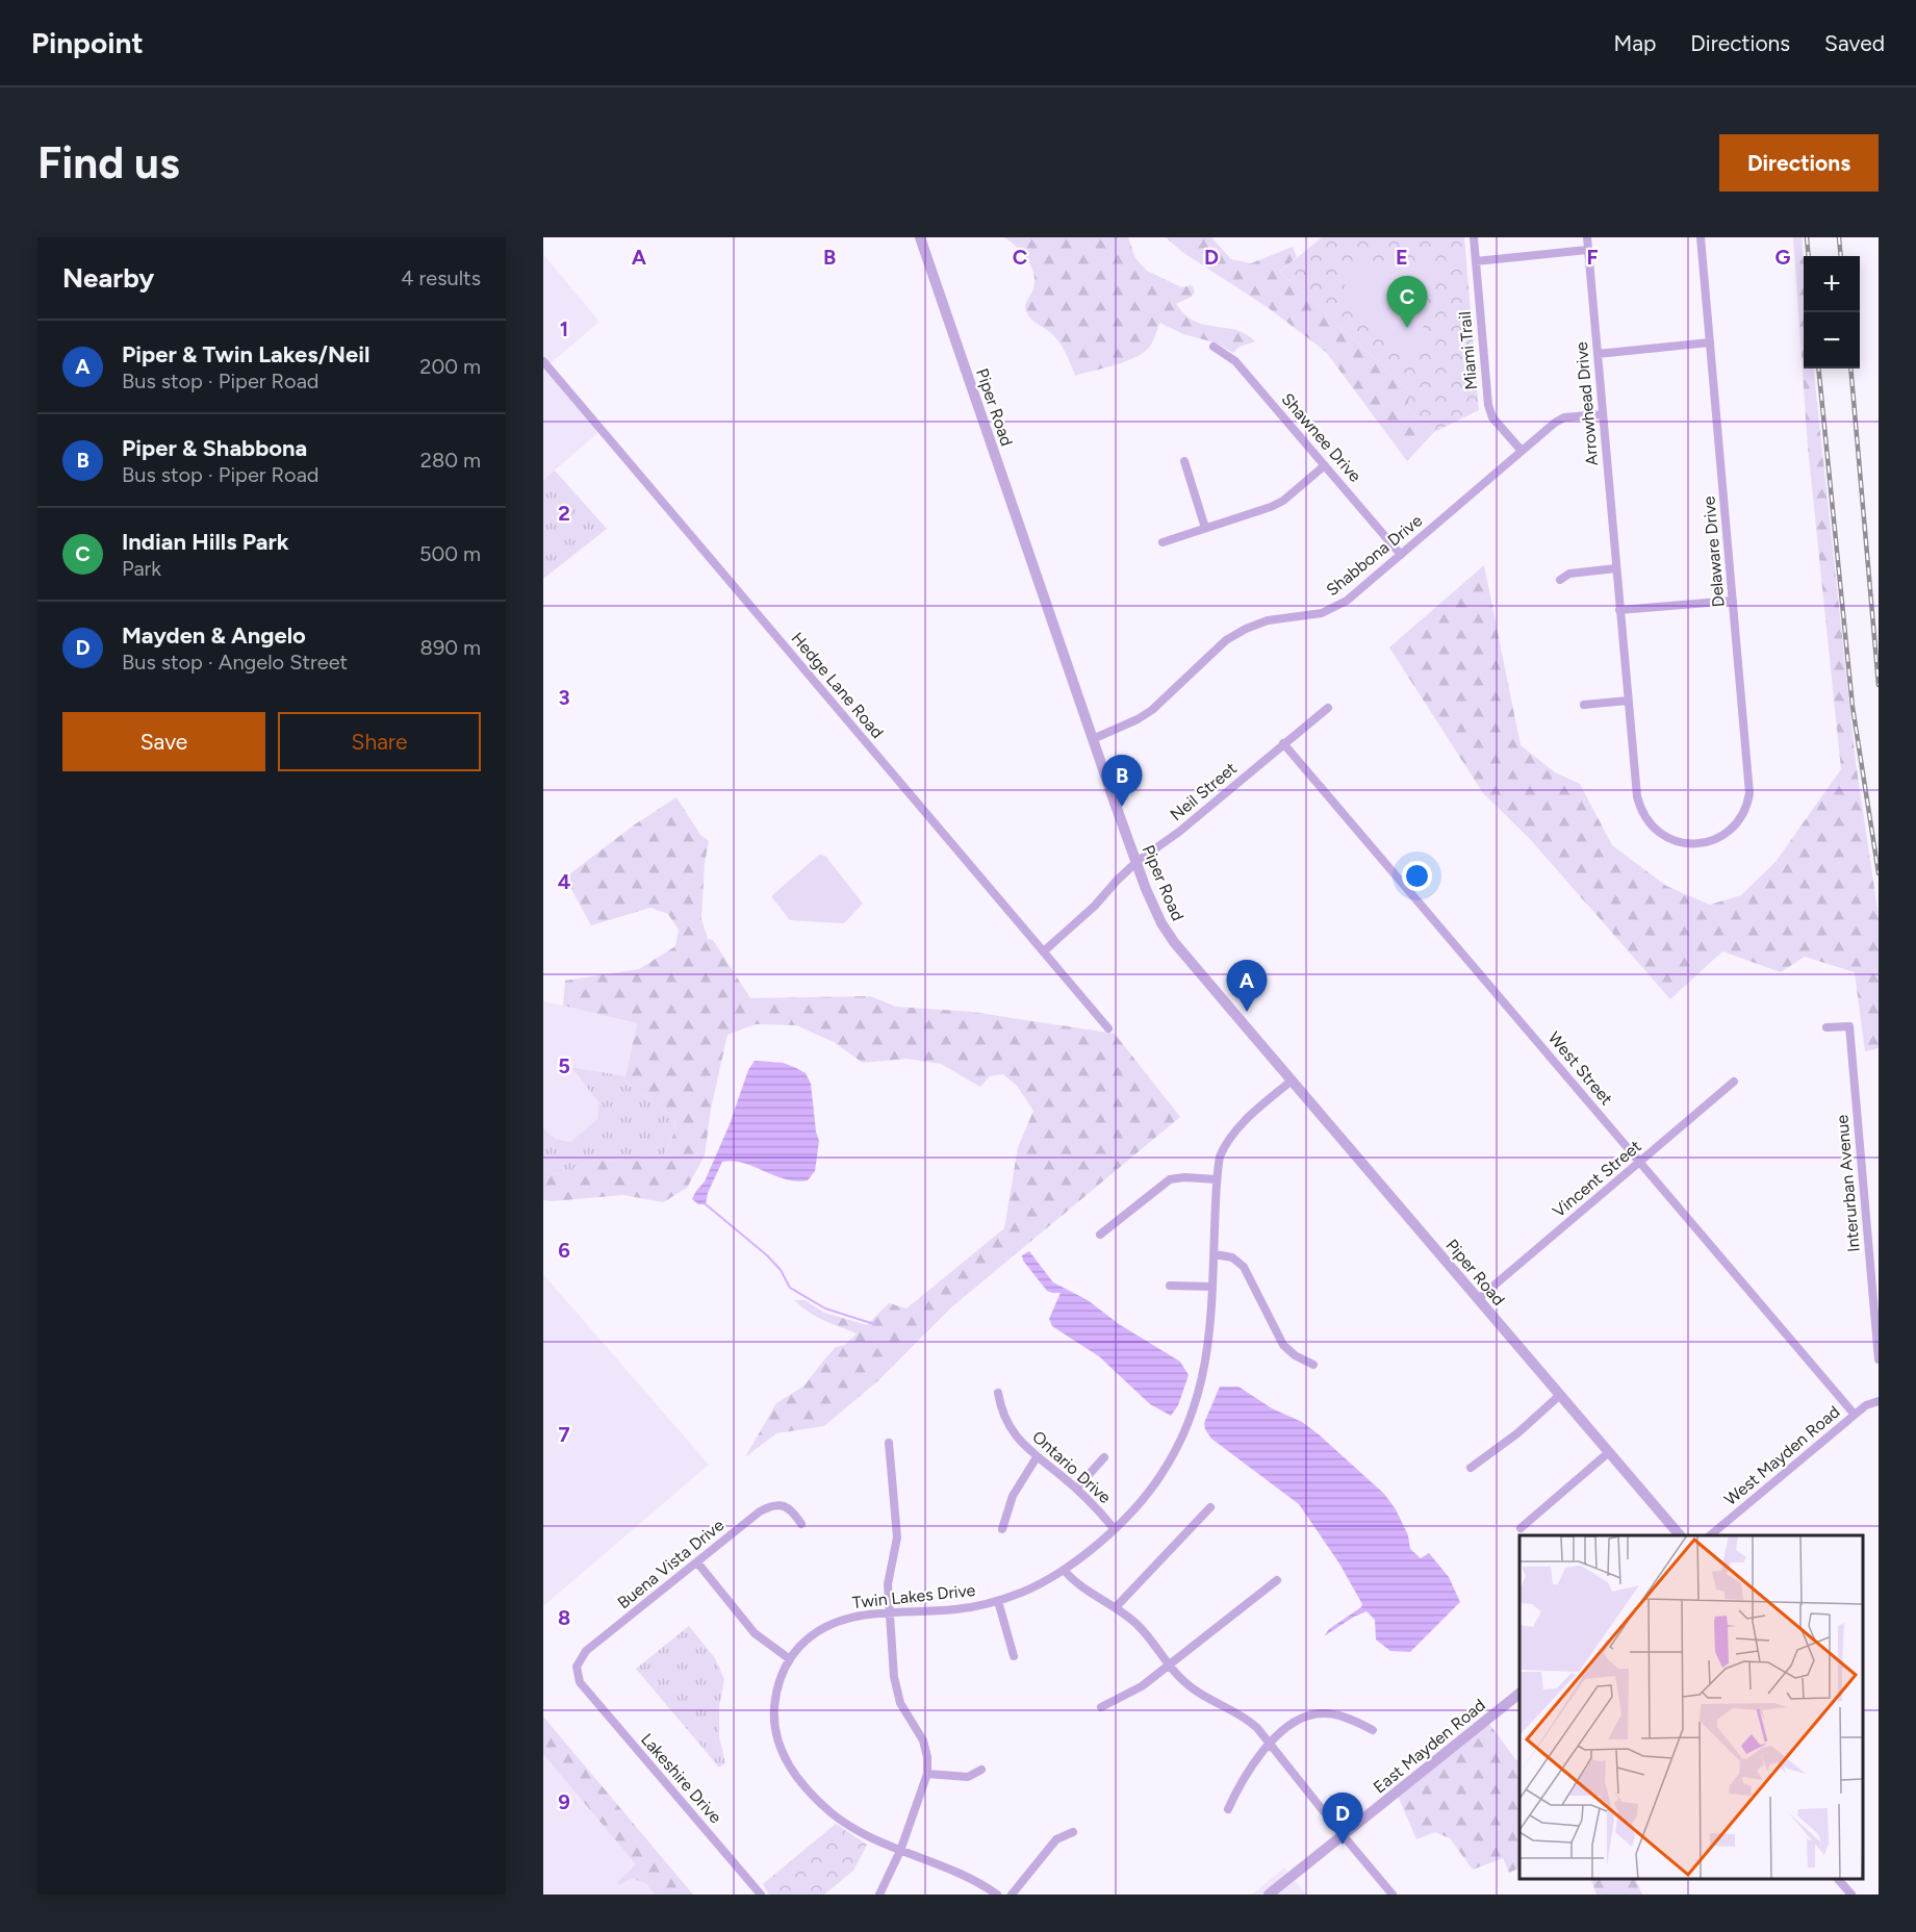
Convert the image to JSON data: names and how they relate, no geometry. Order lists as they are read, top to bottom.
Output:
{
  "streets": {
    "street": [
      "Miami Trail",
      "Arrowhead Drive",
      "Piper Road",
      "Shawnee Drive",
      "Delaware Drive",
      "Shabbona Drive",
      "Hedge Lane Road",
      "Neil Street",
      "West Street",
      "Vincent Street",
      "Interurban Avenue",
      "West Mayden Road",
      "Ontario Drive",
      "Buena Vista Drive",
      "Twin Lakes Drive",
      "East Mayden Road",
      "Lakeshire Drive"
    ]
  },
  "crossings": [
    ["Miami Trail", "Shabbona Drive"],
    ["Arrowhead Drive", "Delaware Drive"],
    ["Arrowhead Drive", "Shabbona Drive"],
    ["Piper Road", "Shabbona Drive"],
    ["Piper Road", "Neil Street"],
    ["Piper Road", "Vincent Street"],
    ["Piper Road", "Twin Lakes Drive"],
    ["Shawnee Drive", "Shabbona Drive"],
    ["Hedge Lane Road", "Neil Street"],
    ["Neil Street", "West Street"],
    ["West Street", "Vincent Street"],
    ["West Street", "West Mayden Road"],
    ["Ontario Drive", "Twin Lakes Drive"],
    ["Buena Vista Drive", "Lakeshire Drive"]
  ],
  "page": {
    "header": "Pinpoint",
    "nav": ["Map", "Directions", "Saved"],
    "buttons": [
      "Directions",
      ["Save", "Share"]
    ],
    "title": "Find us",
    "heading": ["Nearby", "4 results"],
    "map_buttons": ["+", "−"],
    "pins": [
      "C",
      "B",
      "A",
      "D"
    ],
    "list": [
      {
        "mark": "A",
        "name": "Piper & Twin Lakes/Neil",
        "note": "Bus stop · Piper Road",
        "value": "200 m"
      },
      {
        "mark": "B",
        "name": "Piper & Shabbona",
        "note": "Bus stop · Piper Road",
        "value": "280 m"
      },
      {
        "mark": "C",
        "name": "Indian Hills Park",
        "note": "Park",
        "value": "500 m"
      },
      {
        "mark": "D",
        "name": "Mayden & Angelo",
        "note": "Bus stop · Angelo Street",
        "value": "890 m"
      }
    ]
  },
  "grid": {
    "columns": [
      "A",
      "B",
      "C",
      "D",
      "E",
      "F",
      "G"
    ],
    "rows": [
      "1",
      "2",
      "3",
      "4",
      "5",
      "6",
      "7",
      "8",
      "9"
    ]
  }
}
